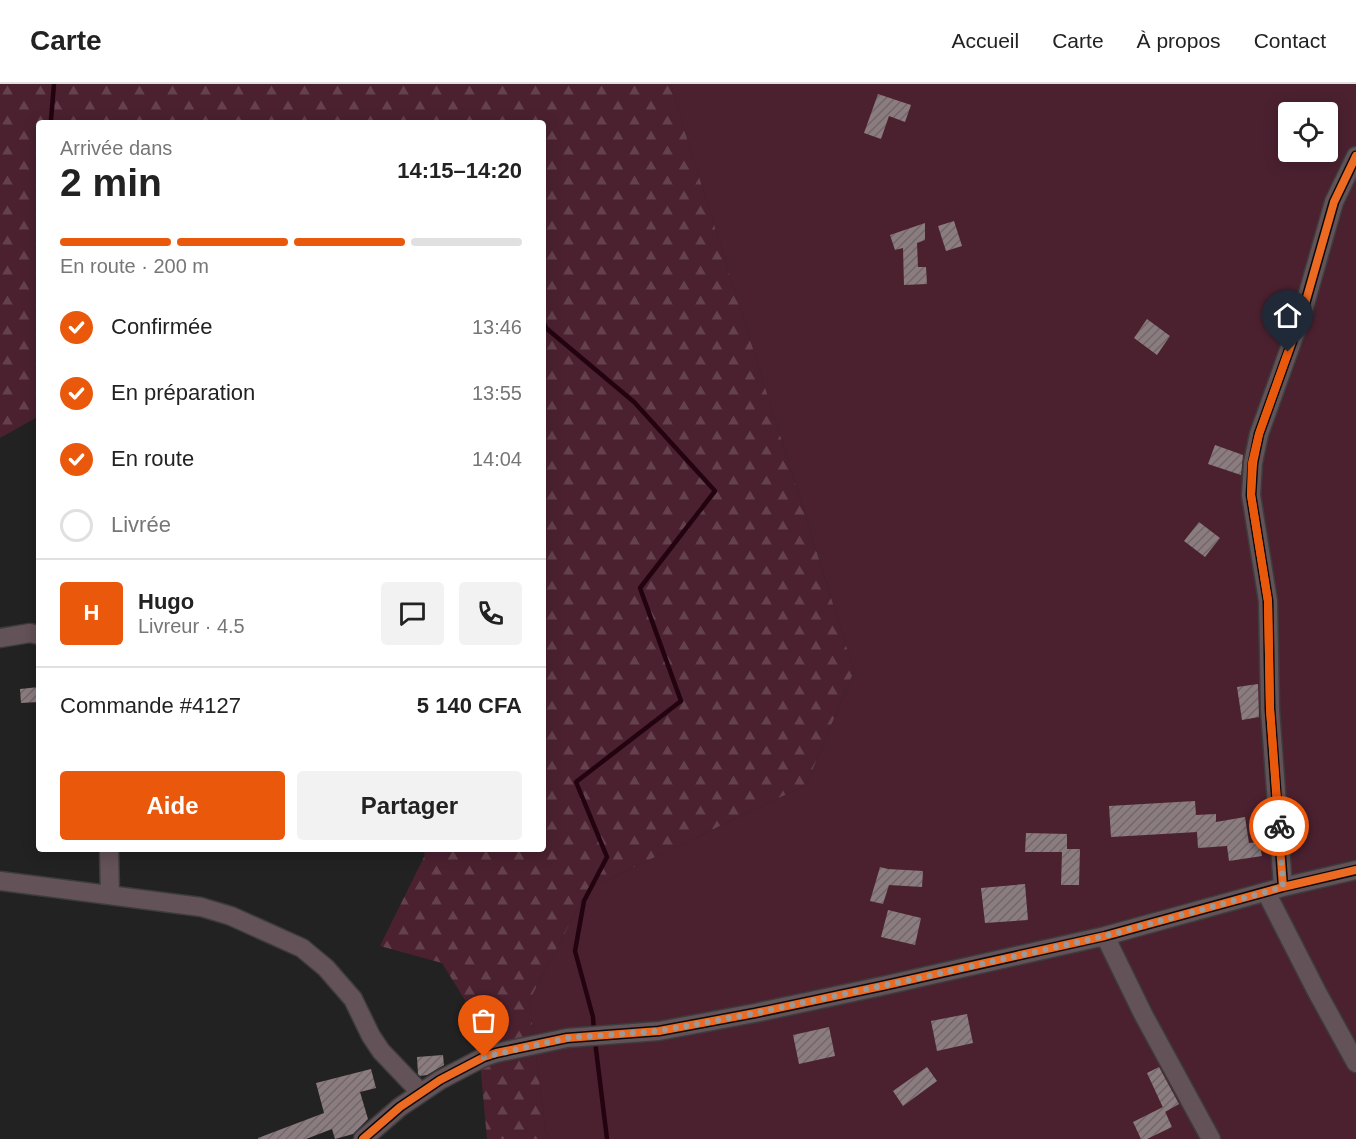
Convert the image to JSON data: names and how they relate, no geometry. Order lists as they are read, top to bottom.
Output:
{
  "page": {
    "header": "Carte",
    "nav": [
      "Accueil",
      "Carte",
      "À propos",
      "Contact"
    ],
    "heading": ["2 min", "Arrivée dans", "14:15–14:20"],
    "panel": [
      "Hugo",
      "Livreur · 4.5",
      "Commande #4127",
      "5 140 CFA"
    ],
    "bar": "En route · 200 m",
    "list": [
      ["Confirmée", "13:46"],
      ["En préparation", "13:55"],
      ["En route", "14:04"],
      "Livrée"
    ],
    "round": "H",
    "buttons": ["Aide", "Partager"]
  }
}
